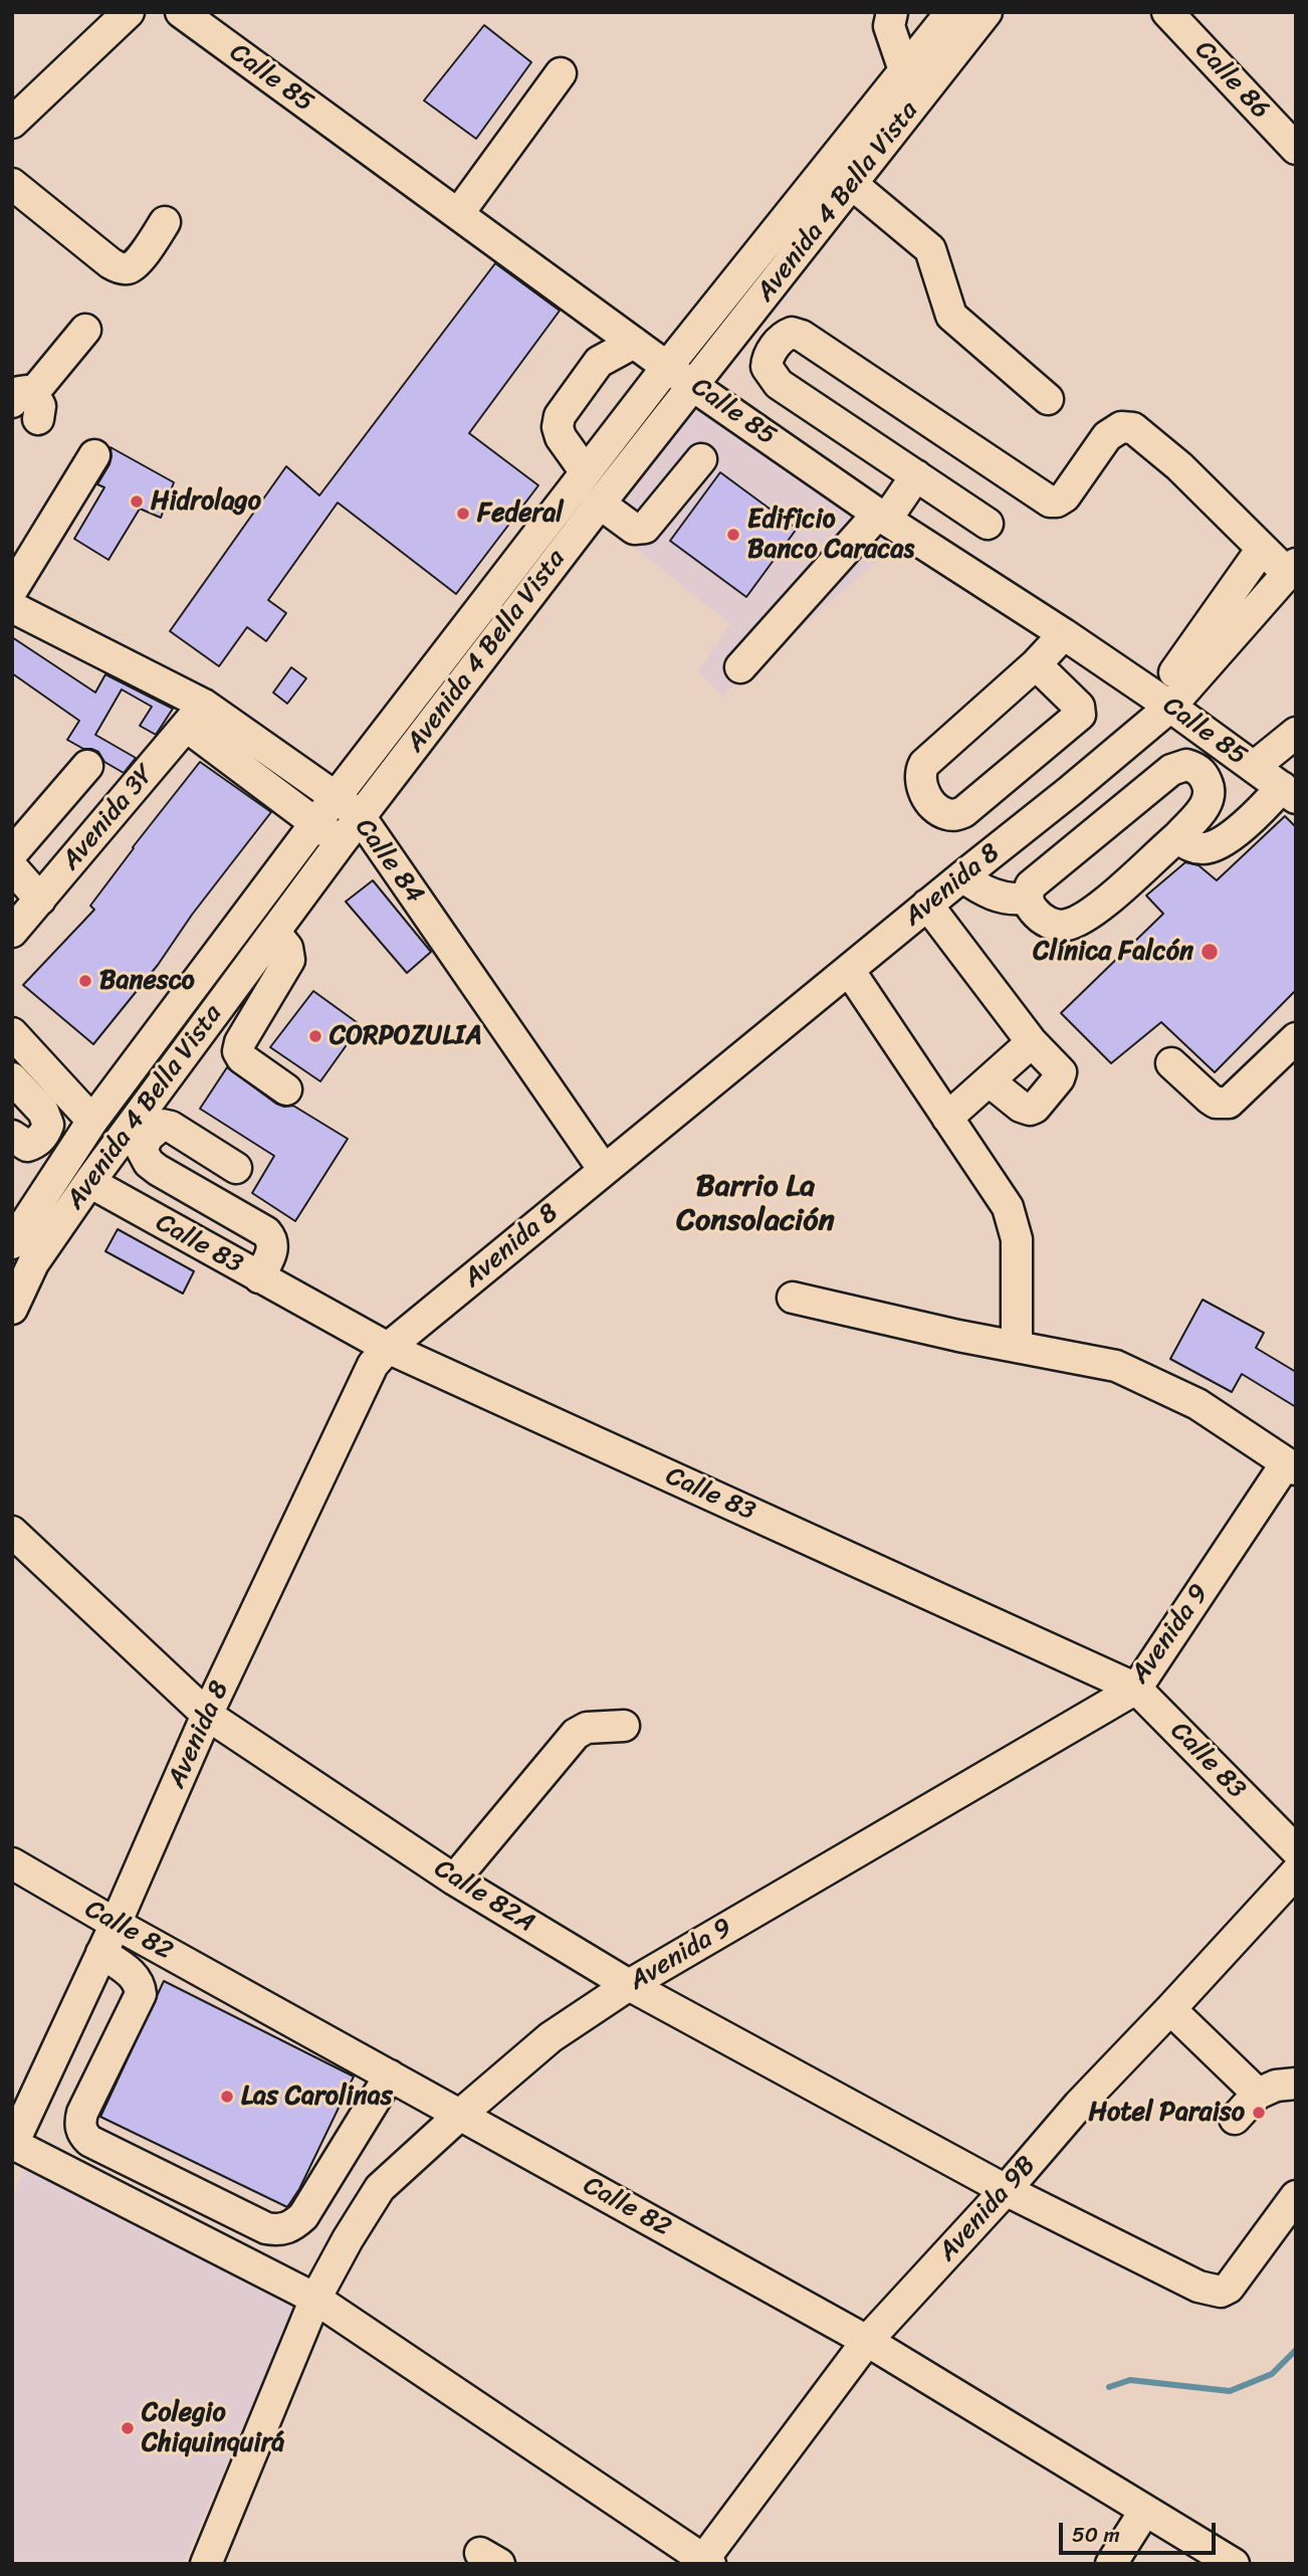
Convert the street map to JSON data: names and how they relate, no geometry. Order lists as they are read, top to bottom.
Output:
{
  "streets": {
    "street": [
      "Calle 85",
      "Calle 86",
      "Avenida 4 Bella Vista",
      "Avenida 3Y",
      "Calle 84",
      "Avenida 8",
      "Calle 83",
      "Avenida 9",
      "Calle 82A",
      "Calle 82",
      "Avenida 9B"
    ]
  },
  "crossings": [
    ["Calle 85", "Avenida 4 Bella Vista"],
    ["Calle 85", "Avenida 8"],
    ["Avenida 4 Bella Vista", "Calle 84"],
    ["Avenida 4 Bella Vista", "Calle 83"],
    ["Avenida 3Y", "Calle 84"],
    ["Calle 84", "Avenida 8"],
    ["Avenida 8", "Calle 83"],
    ["Avenida 8", "Calle 82A"],
    ["Avenida 8", "Calle 82"],
    ["Calle 83", "Avenida 9"],
    ["Avenida 9", "Calle 82A"],
    ["Avenida 9", "Calle 82"],
    ["Calle 82A", "Avenida 9B"],
    ["Calle 82", "Avenida 9B"]
  ],
  "districts": ["Barrio La Consolación"],
  "places": [
    "Hidrolago",
    "Federal",
    "Edificio Banco Caracas",
    "Clínica Falcón",
    "Banesco",
    "CORPOZULIA",
    "Las Carolinas",
    "Hotel Paraiso",
    "Colegio Chiquinquirá"
  ],
  "scale_bar": "50 m"
}
